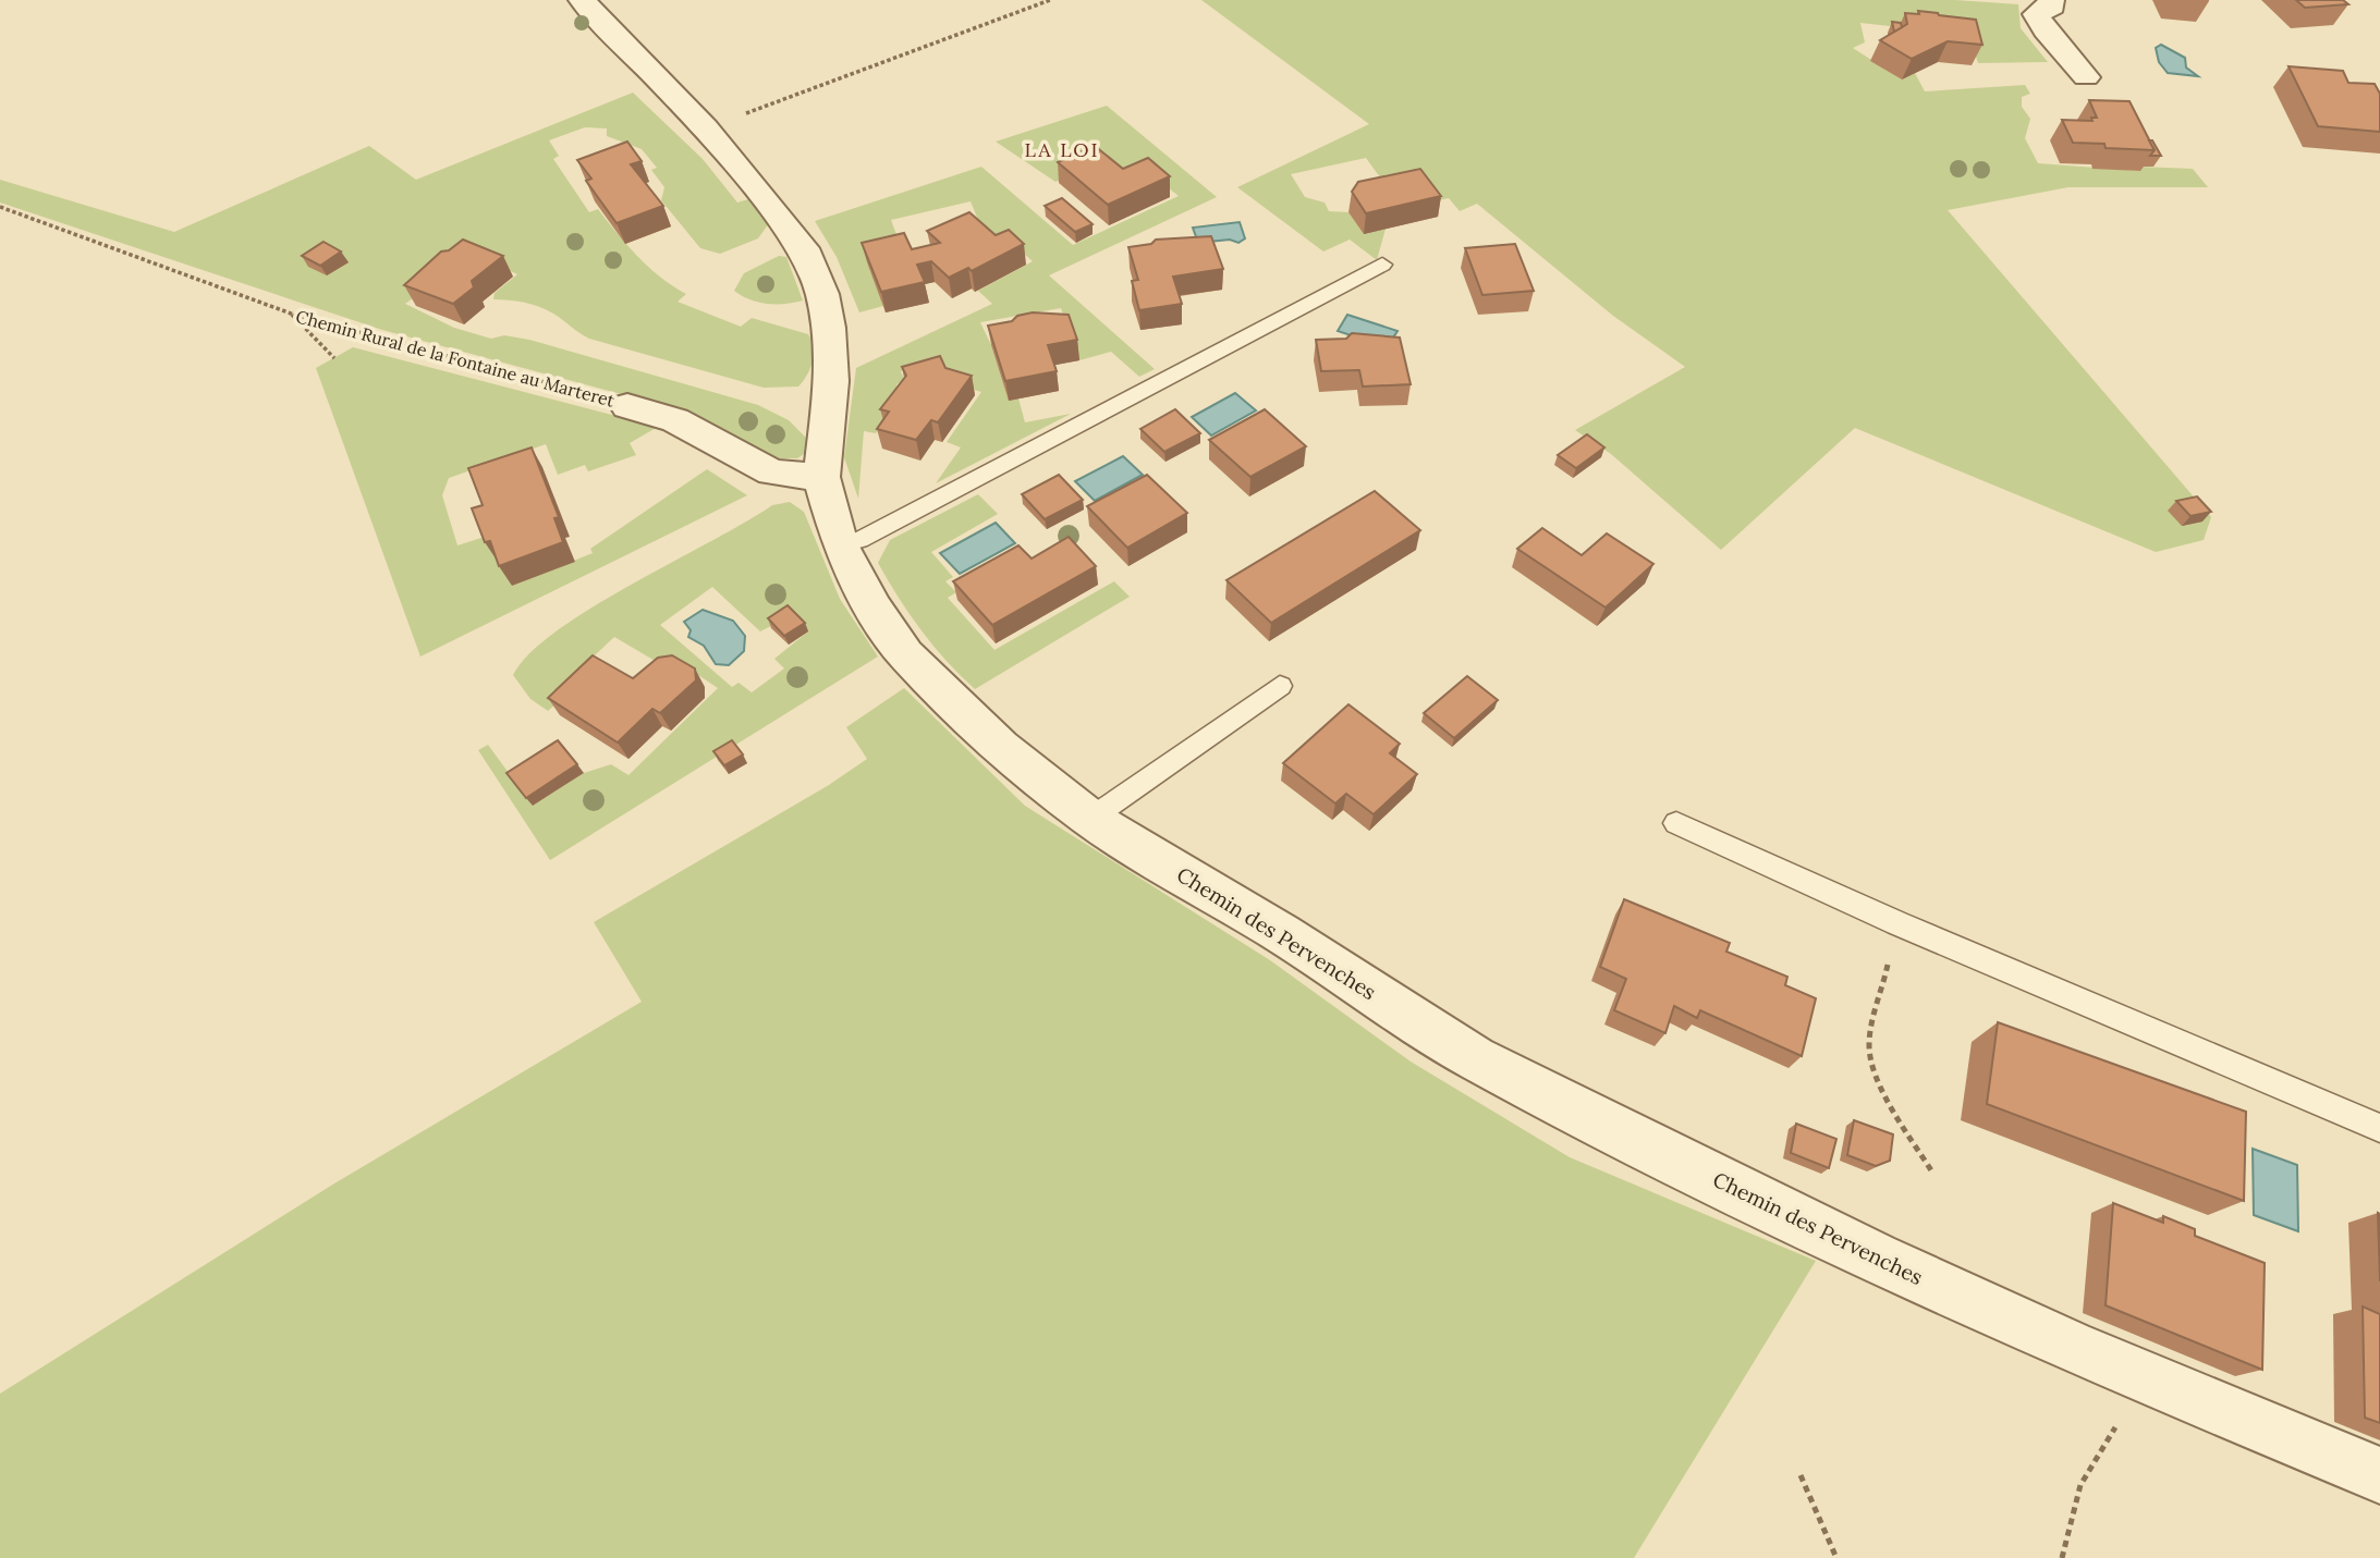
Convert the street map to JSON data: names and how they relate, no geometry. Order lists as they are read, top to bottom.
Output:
{
  "streets": {
    "street": ["Chemin Rural de la Fontaine au Marteret", "Chemin des Pervenches"]
  },
  "crossings": [
    ["Chemin Rural de la Fontaine au Marteret", "Chemin des Pervenches"]
  ],
  "districts": ["LA LOI"]
}
